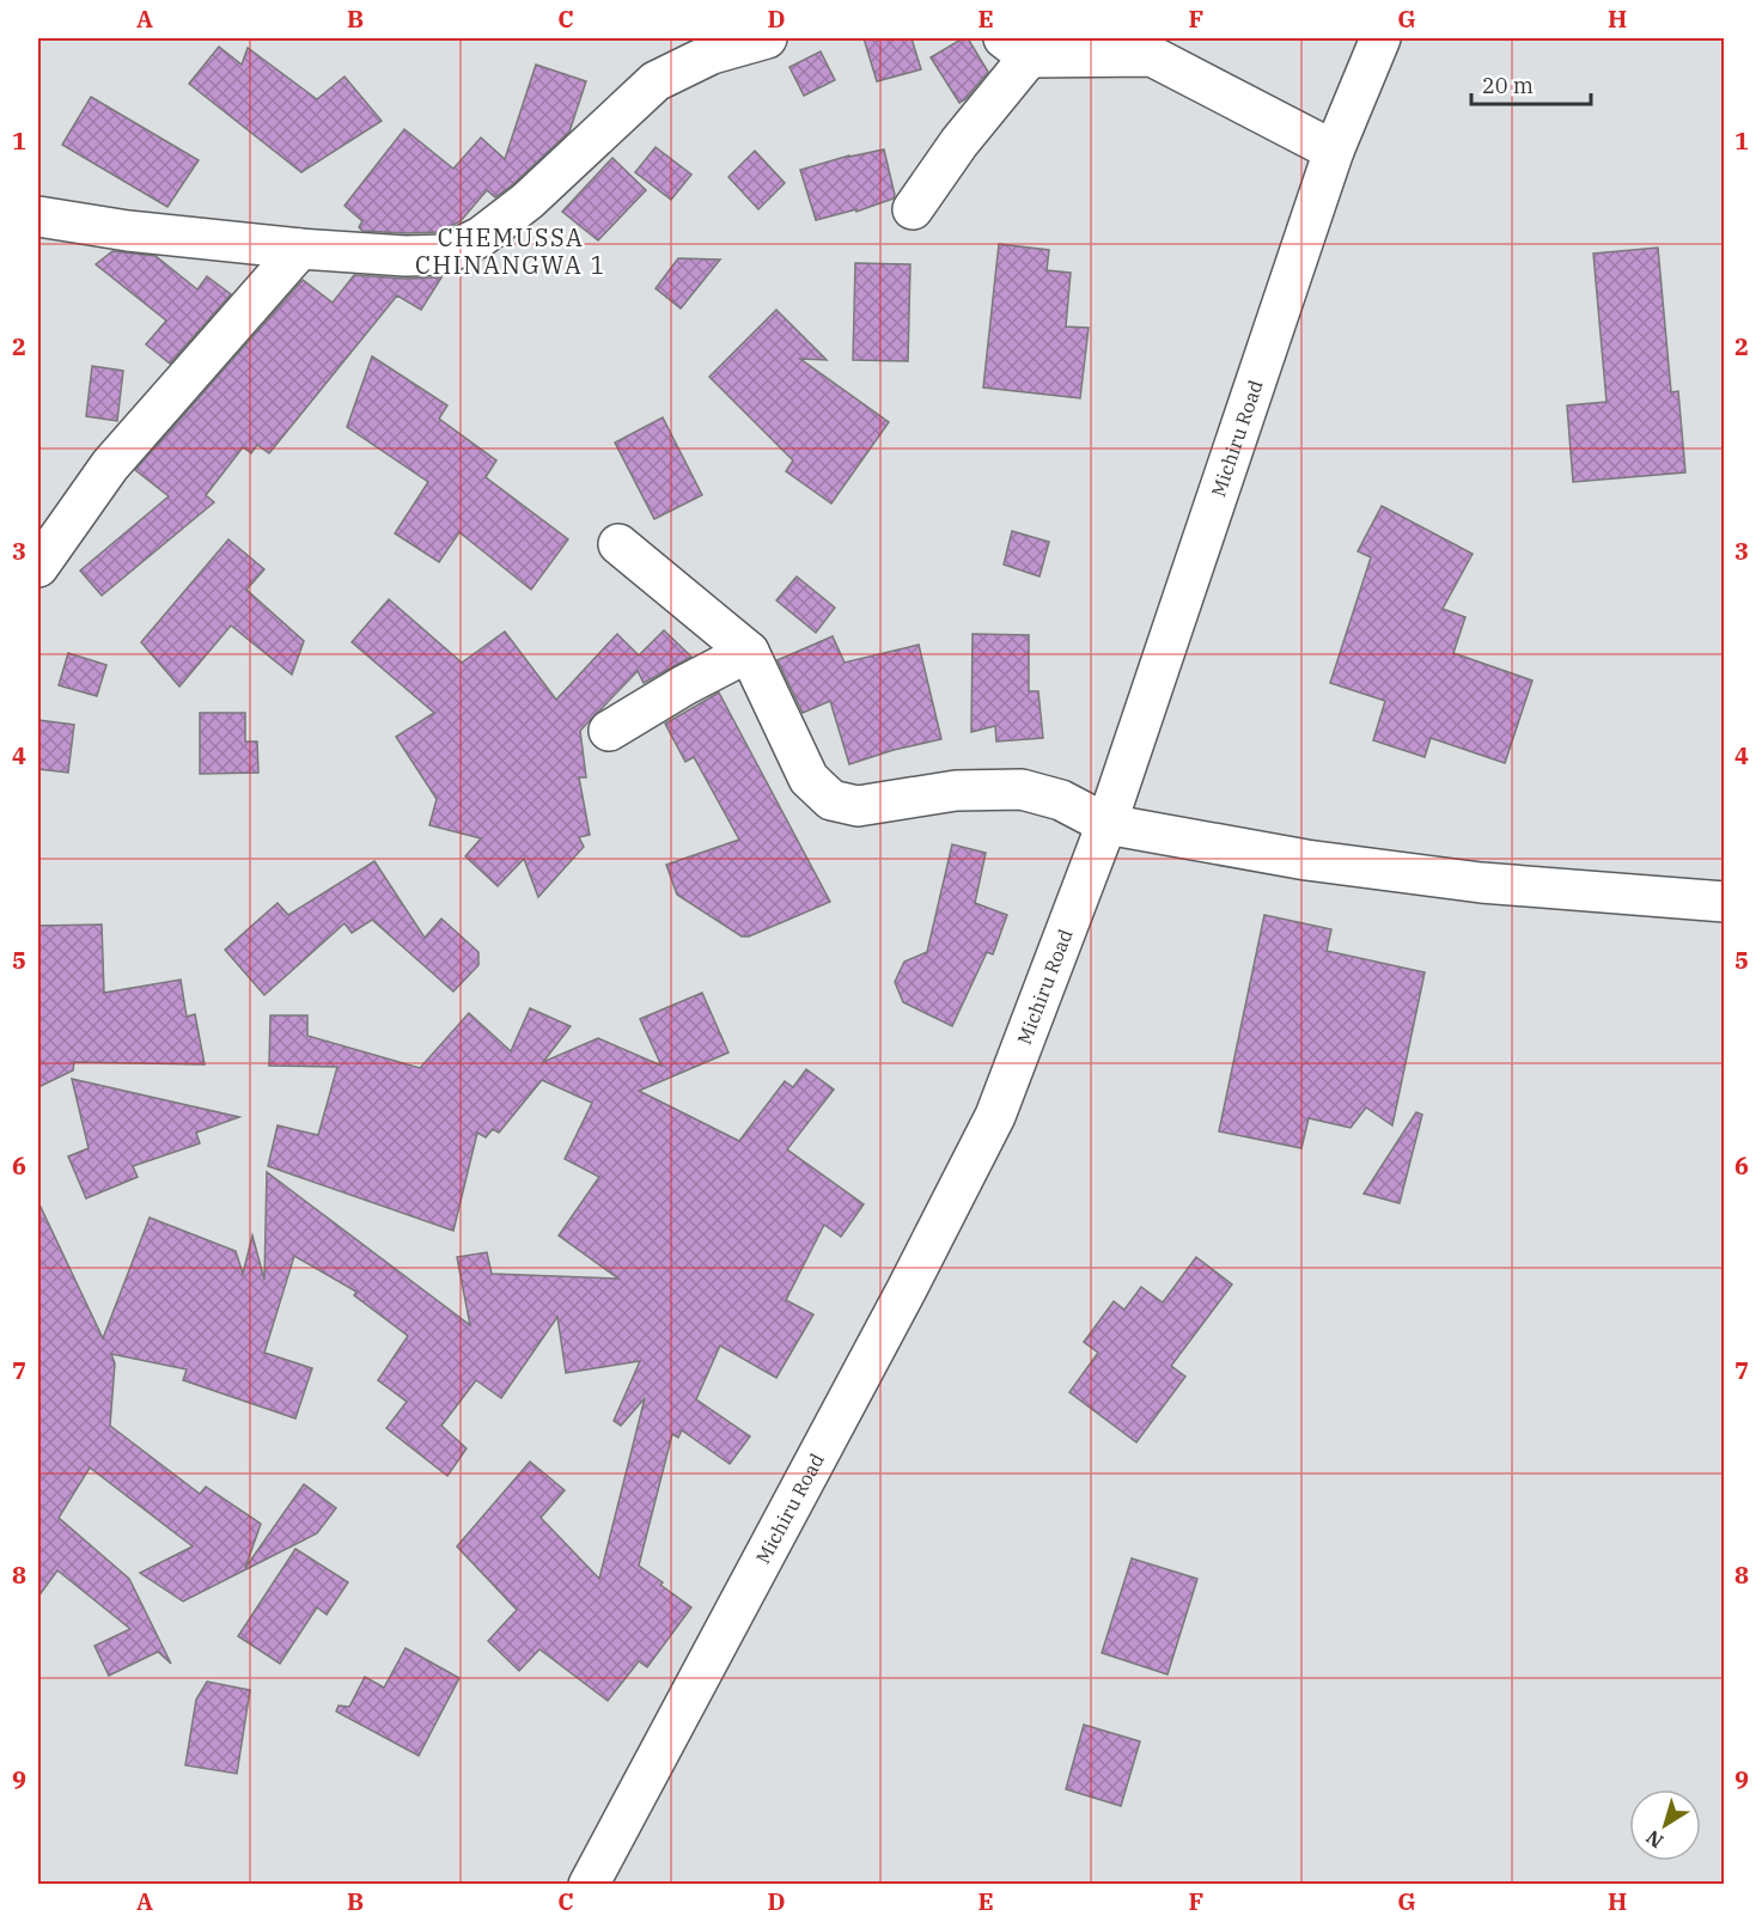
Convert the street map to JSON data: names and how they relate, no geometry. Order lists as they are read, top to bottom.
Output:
{
  "streets": {
    "street": ["Michiru Road"]
  },
  "districts": ["CHEMUSSA CHINANGWA 1"],
  "scale_bar": "20 m",
  "north": "bottom left",
  "grid": {
    "columns": [
      "A",
      "B",
      "C",
      "D",
      "E",
      "F",
      "G",
      "H"
    ],
    "rows": [
      "1",
      "2",
      "3",
      "4",
      "5",
      "6",
      "7",
      "8",
      "9"
    ]
  }
}
